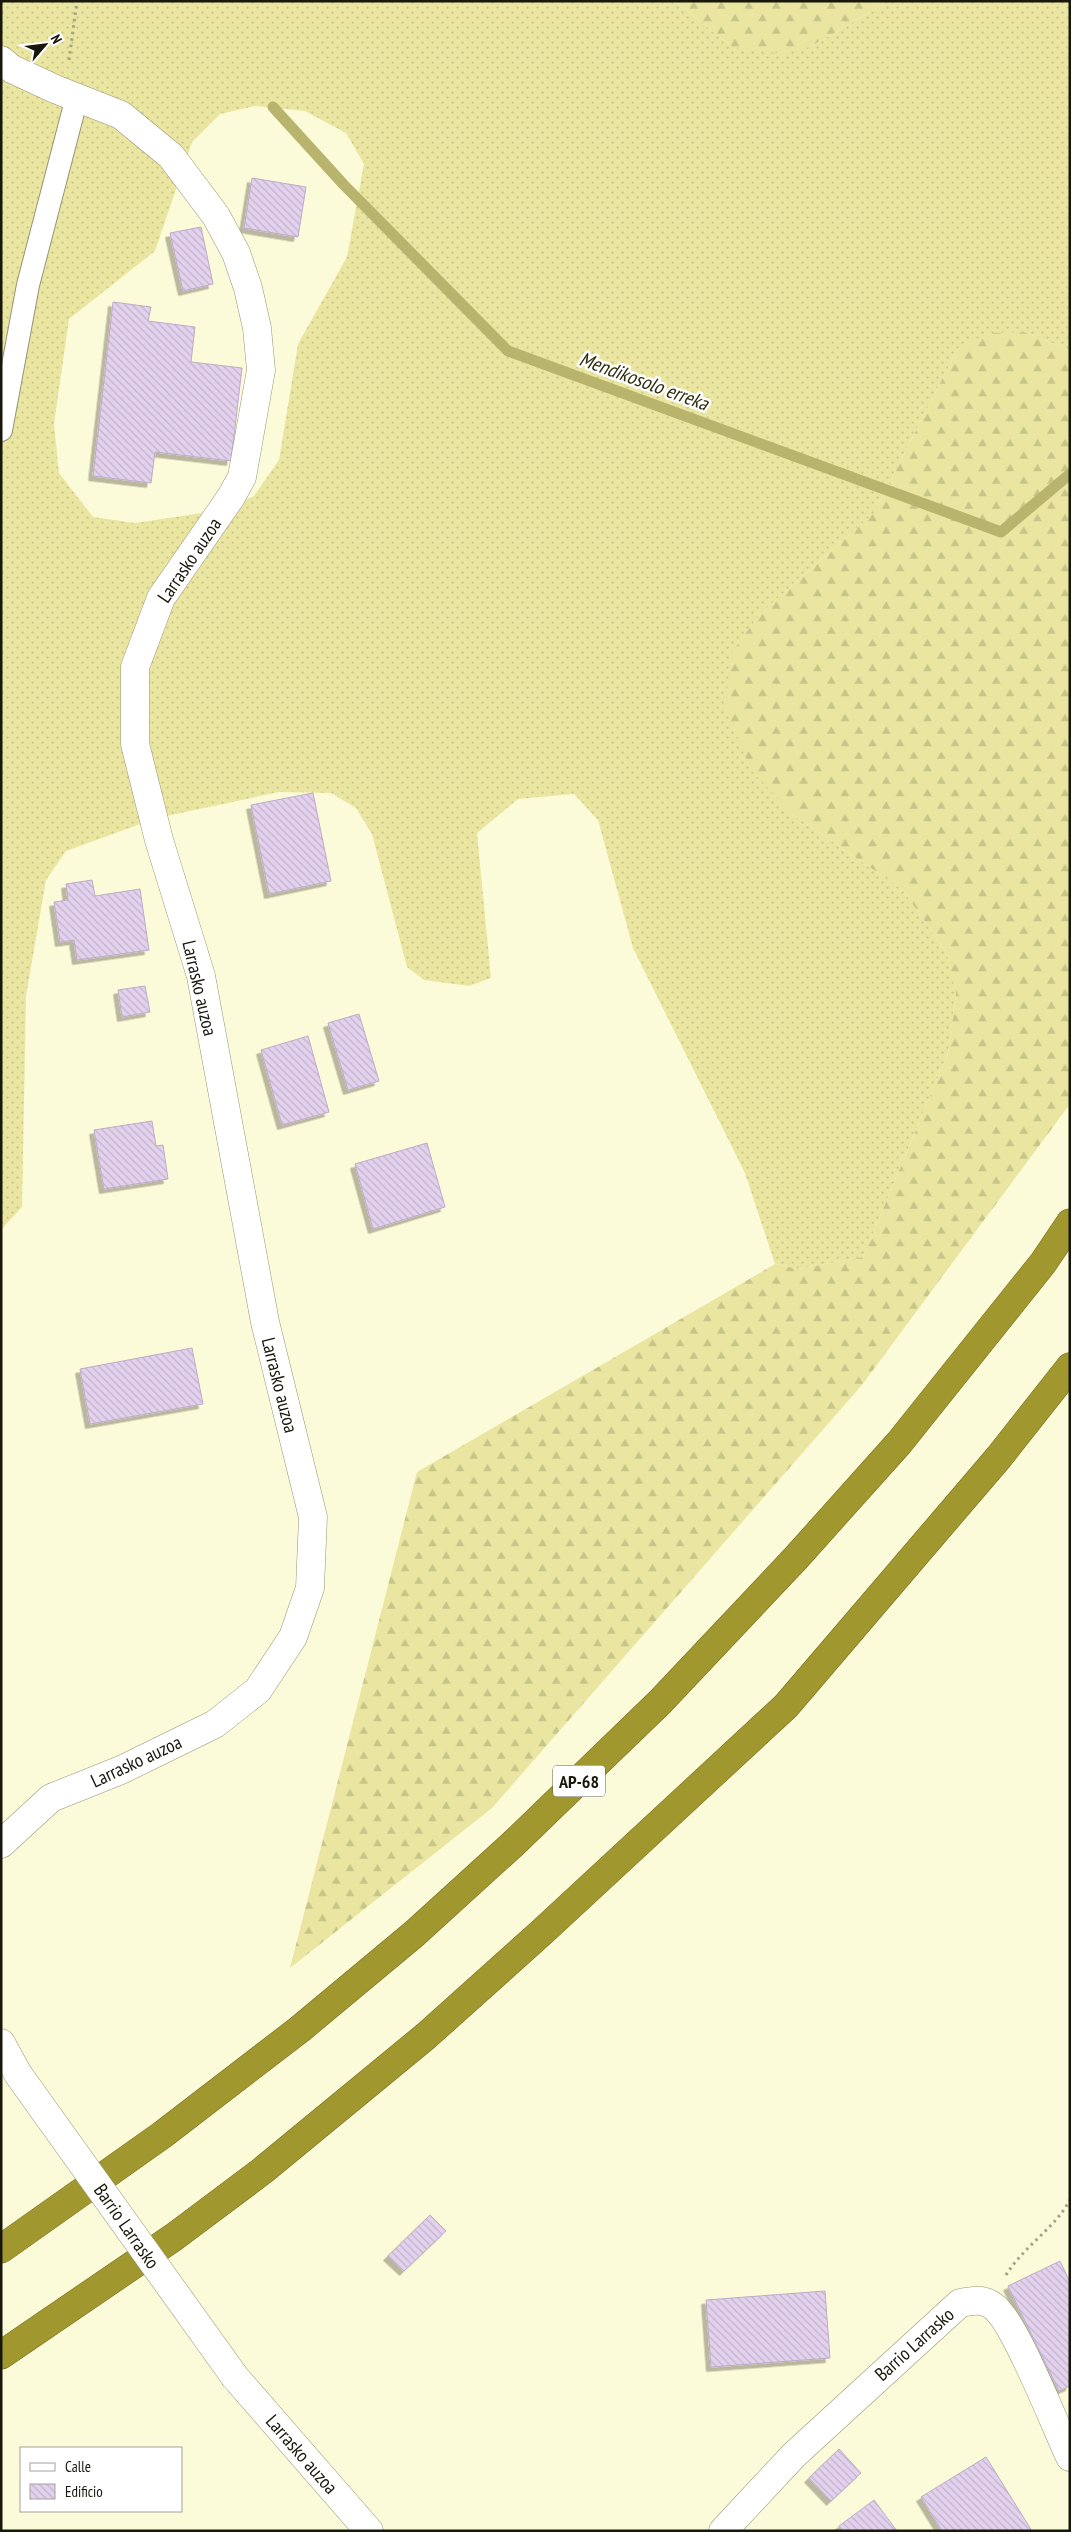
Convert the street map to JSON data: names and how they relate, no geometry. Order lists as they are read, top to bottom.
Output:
{
  "streets": {
    "highway": ["AP-68"],
    "street": ["Larrasko auzoa", "Barrio Larrasko"]
  },
  "crossings": [
    ["Larrasko auzoa", "Barrio Larrasko"]
  ],
  "water": ["Mendikosolo erreka"],
  "legend": ["Calle", "Edificio"],
  "north": "top right"
}
